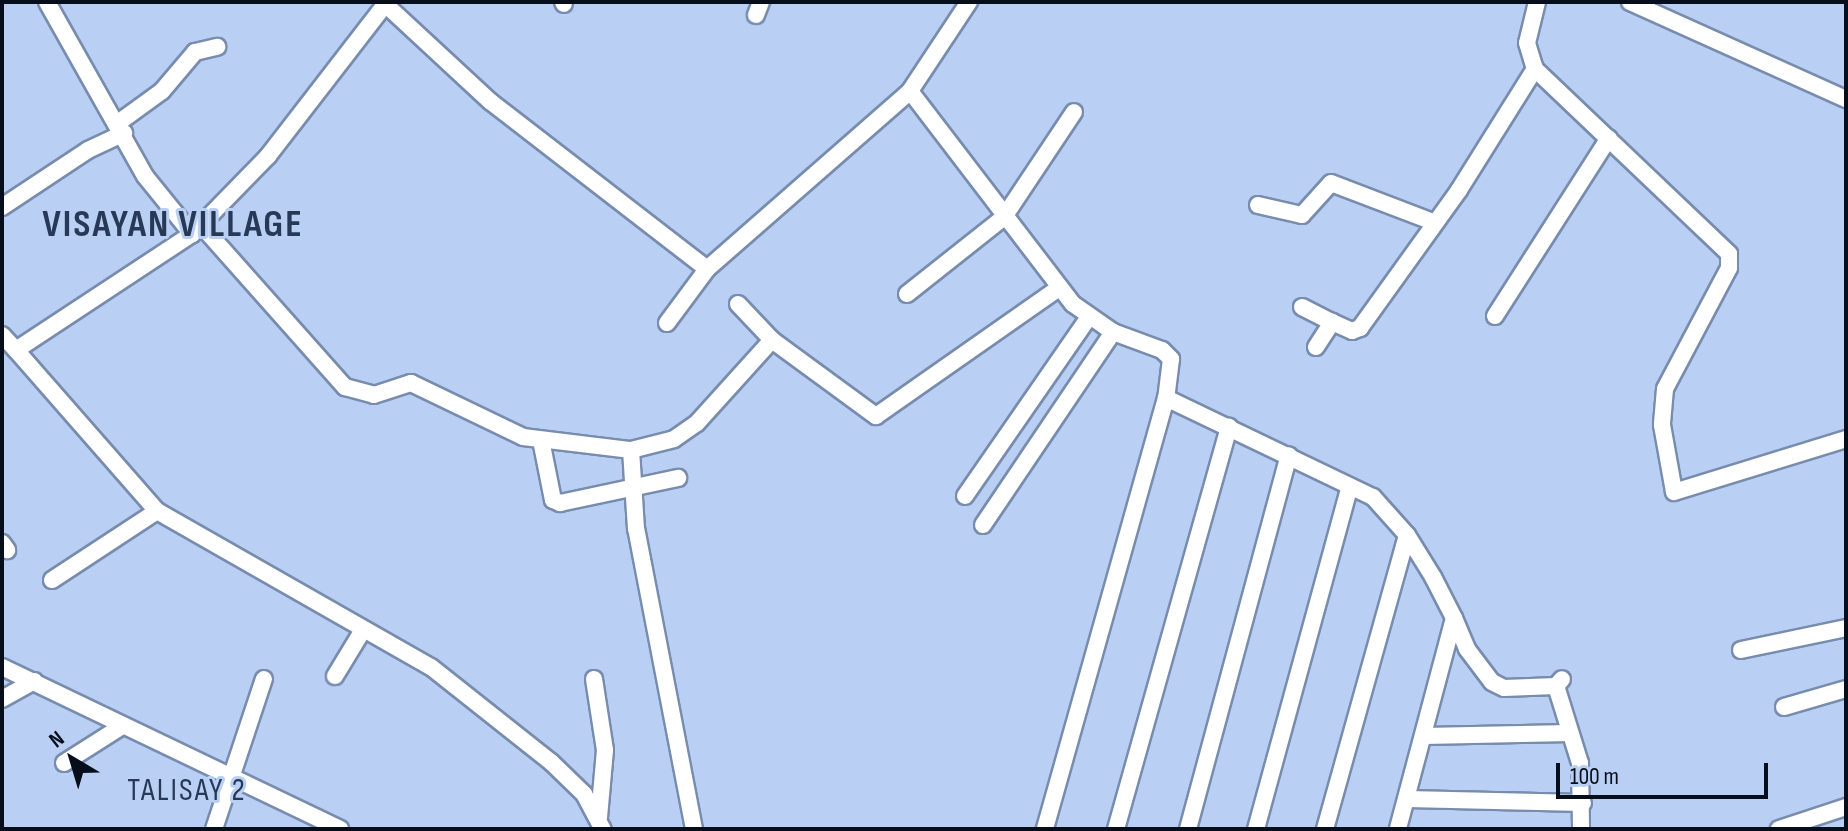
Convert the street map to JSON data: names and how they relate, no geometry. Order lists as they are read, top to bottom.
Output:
{
  "districts": ["VISAYAN VILLAGE", "TALISAY 2"],
  "scale_bar": "100 m",
  "north": "top left"
}
